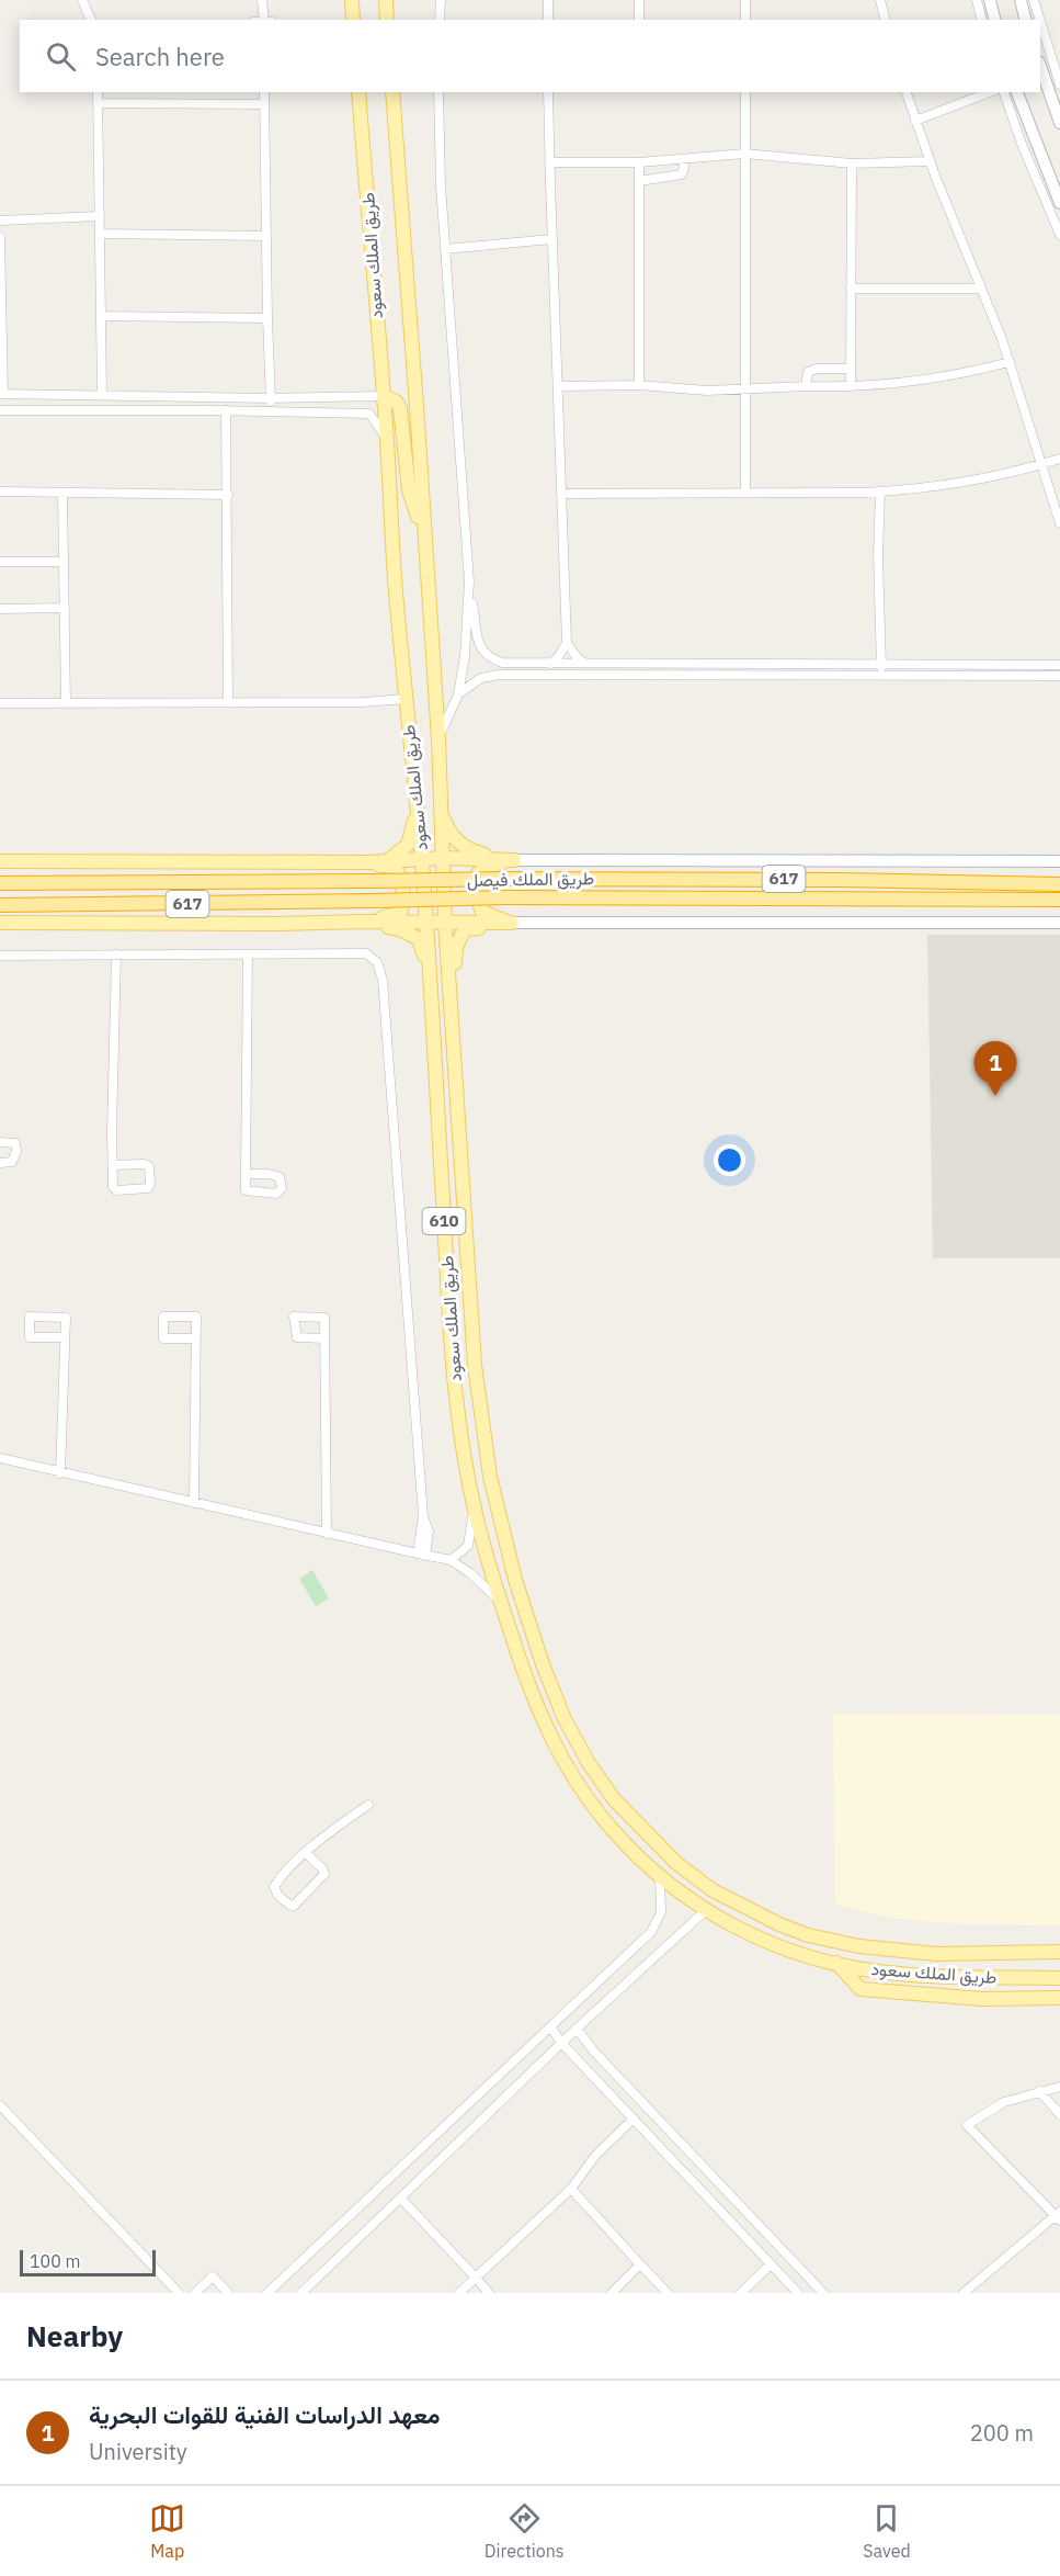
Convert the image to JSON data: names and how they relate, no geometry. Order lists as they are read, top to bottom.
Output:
{
  "streets": {
    "highway": ["طريق الملك فيصل", "617"],
    "main road": ["طريق الملك سعود", "610"]
  },
  "scale_bar": "100 m",
  "page": {
    "search": "Search here",
    "pins": "1",
    "scale": "100 m",
    "heading": "Nearby",
    "list": [
      {
        "mark": "1",
        "name": "معهد الدراسات الفنية للقوات البحرية",
        "note": "University",
        "value": "200 m"
      }
    ],
    "nav": ["Map", "Directions", "Saved"]
  }
}
